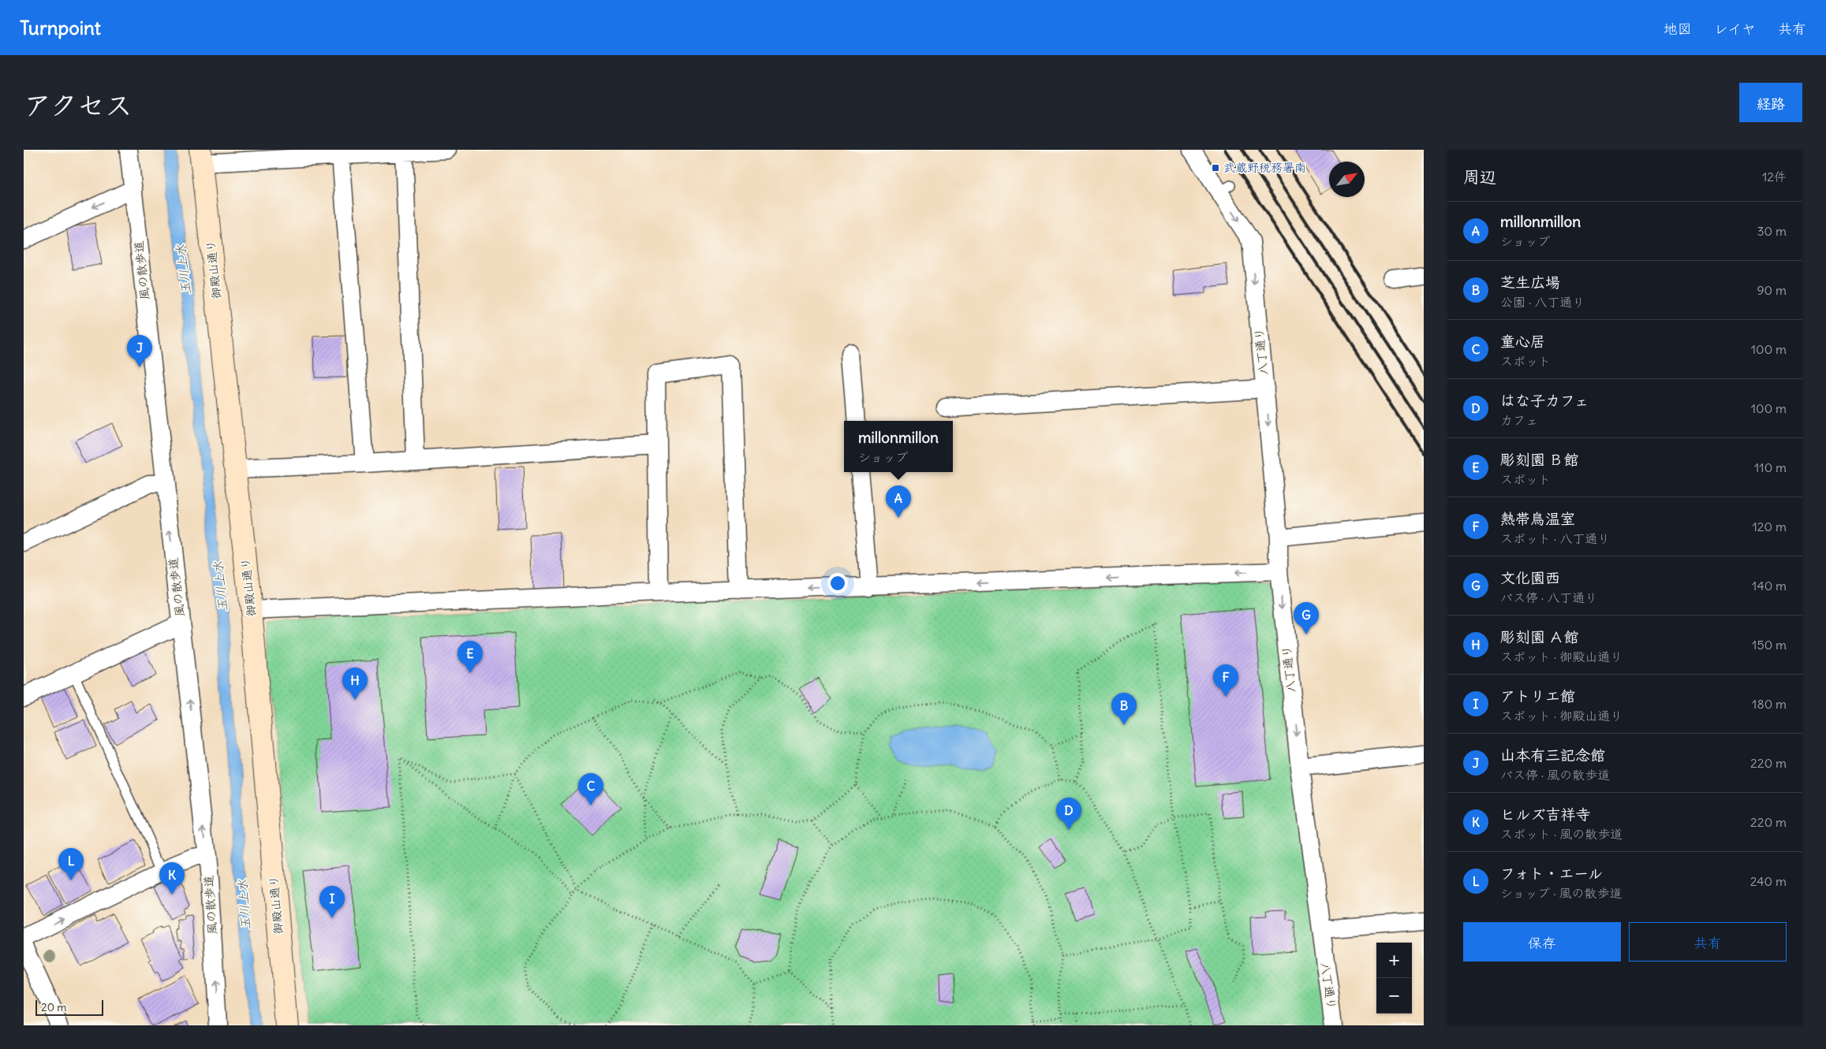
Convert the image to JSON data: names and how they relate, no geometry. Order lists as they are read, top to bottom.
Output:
{
  "streets": {
    "street": ["御殿山通り", "風の散歩道", "八丁通り"]
  },
  "one_way": ["風の散歩道", "八丁通り"],
  "water": ["玉川上水"],
  "places": {
    "transit": ["武蔵野税務署南"]
  },
  "scale_bar": "20 m",
  "north": "top right",
  "page": {
    "header": "Turnpoint",
    "nav": ["地図", "レイヤ", "共有"],
    "title": "アクセス",
    "buttons": [
      "経路",
      ["保存", "共有"]
    ],
    "heading": ["周辺", "12件"],
    "list": [
      {
        "mark": "A",
        "name": "millonmillon",
        "note": "ショップ",
        "value": "30 m"
      },
      {
        "mark": "B",
        "name": "芝生広場",
        "note": "公園 · 八丁通り",
        "value": "90 m"
      },
      {
        "mark": "C",
        "name": "童心居",
        "note": "スポット",
        "value": "100 m"
      },
      {
        "mark": "D",
        "name": "はな子カフェ",
        "note": "カフェ",
        "value": "100 m"
      },
      {
        "mark": "E",
        "name": "彫刻園 Ｂ館",
        "note": "スポット",
        "value": "110 m"
      },
      {
        "mark": "F",
        "name": "熱帯鳥温室",
        "note": "スポット · 八丁通り",
        "value": "120 m"
      },
      {
        "mark": "G",
        "name": "文化園西",
        "note": "バス停 · 八丁通り",
        "value": "140 m"
      },
      {
        "mark": "H",
        "name": "彫刻園 Ａ館",
        "note": "スポット · 御殿山通り",
        "value": "150 m"
      },
      {
        "mark": "I",
        "name": "アトリエ館",
        "note": "スポット · 御殿山通り",
        "value": "180 m"
      },
      {
        "mark": "J",
        "name": "山本有三記念館",
        "note": "バス停 · 風の散歩道",
        "value": "220 m"
      },
      {
        "mark": "K",
        "name": "ヒルズ吉祥寺",
        "note": "スポット · 風の散歩道",
        "value": "220 m"
      },
      {
        "mark": "L",
        "name": "フォト・エール",
        "note": "ショップ · 風の散歩道",
        "value": "240 m"
      }
    ],
    "pins": [
      "J",
      "A",
      "G",
      "E",
      "F",
      "H",
      "B",
      "C",
      "D",
      "L",
      "K",
      "I"
    ],
    "popup": ["millonmillon", "ショップ"],
    "map_buttons": ["+", "−"],
    "scale": "20 m"
  }
}
